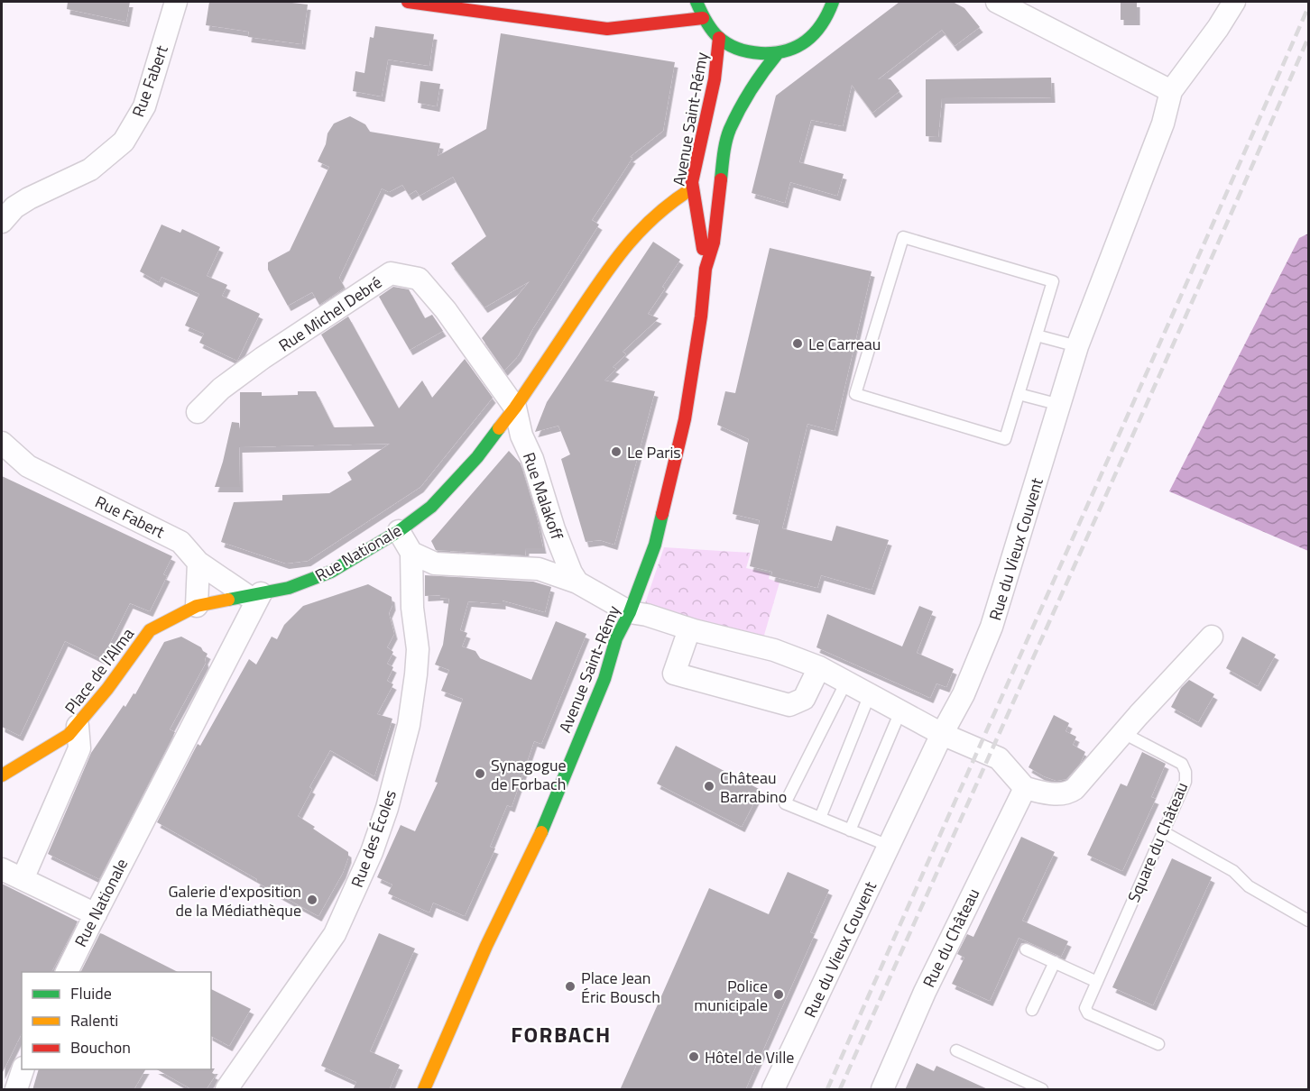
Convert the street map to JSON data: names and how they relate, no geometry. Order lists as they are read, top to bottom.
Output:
{
  "streets": {
    "main road": ["Avenue Saint-Rémy", "Rue Nationale", "Place de l'Alma"],
    "street": [
      "Rue Fabert",
      "Rue Michel Debré",
      "Rue Malakoff",
      "Rue du Vieux Couvent",
      "Rue des Écoles",
      "Rue du Château"
    ],
    "lane": ["Square du Château"]
  },
  "crossings": [
    ["Rue Fabert", "Rue Nationale"],
    ["Rue Fabert", "Place de l'Alma"],
    ["Avenue Saint-Rémy", "Rue Nationale"],
    ["Rue Michel Debré", "Rue Malakoff"],
    ["Rue Michel Debré", "Rue Nationale"],
    ["Rue Malakoff", "Rue Nationale"],
    ["Rue Nationale", "Place de l'Alma"]
  ],
  "districts": ["FORBACH"],
  "places": [
    "Le Carreau",
    "Le Paris",
    "Synagogue de Forbach",
    "Château Barrabino",
    "Galerie d'exposition de la Médiathèque",
    "Place Jean Éric Bousch",
    "Police municipale",
    "Hôtel de Ville"
  ],
  "legend": ["Fluide", "Ralenti", "Bouchon"]
}
